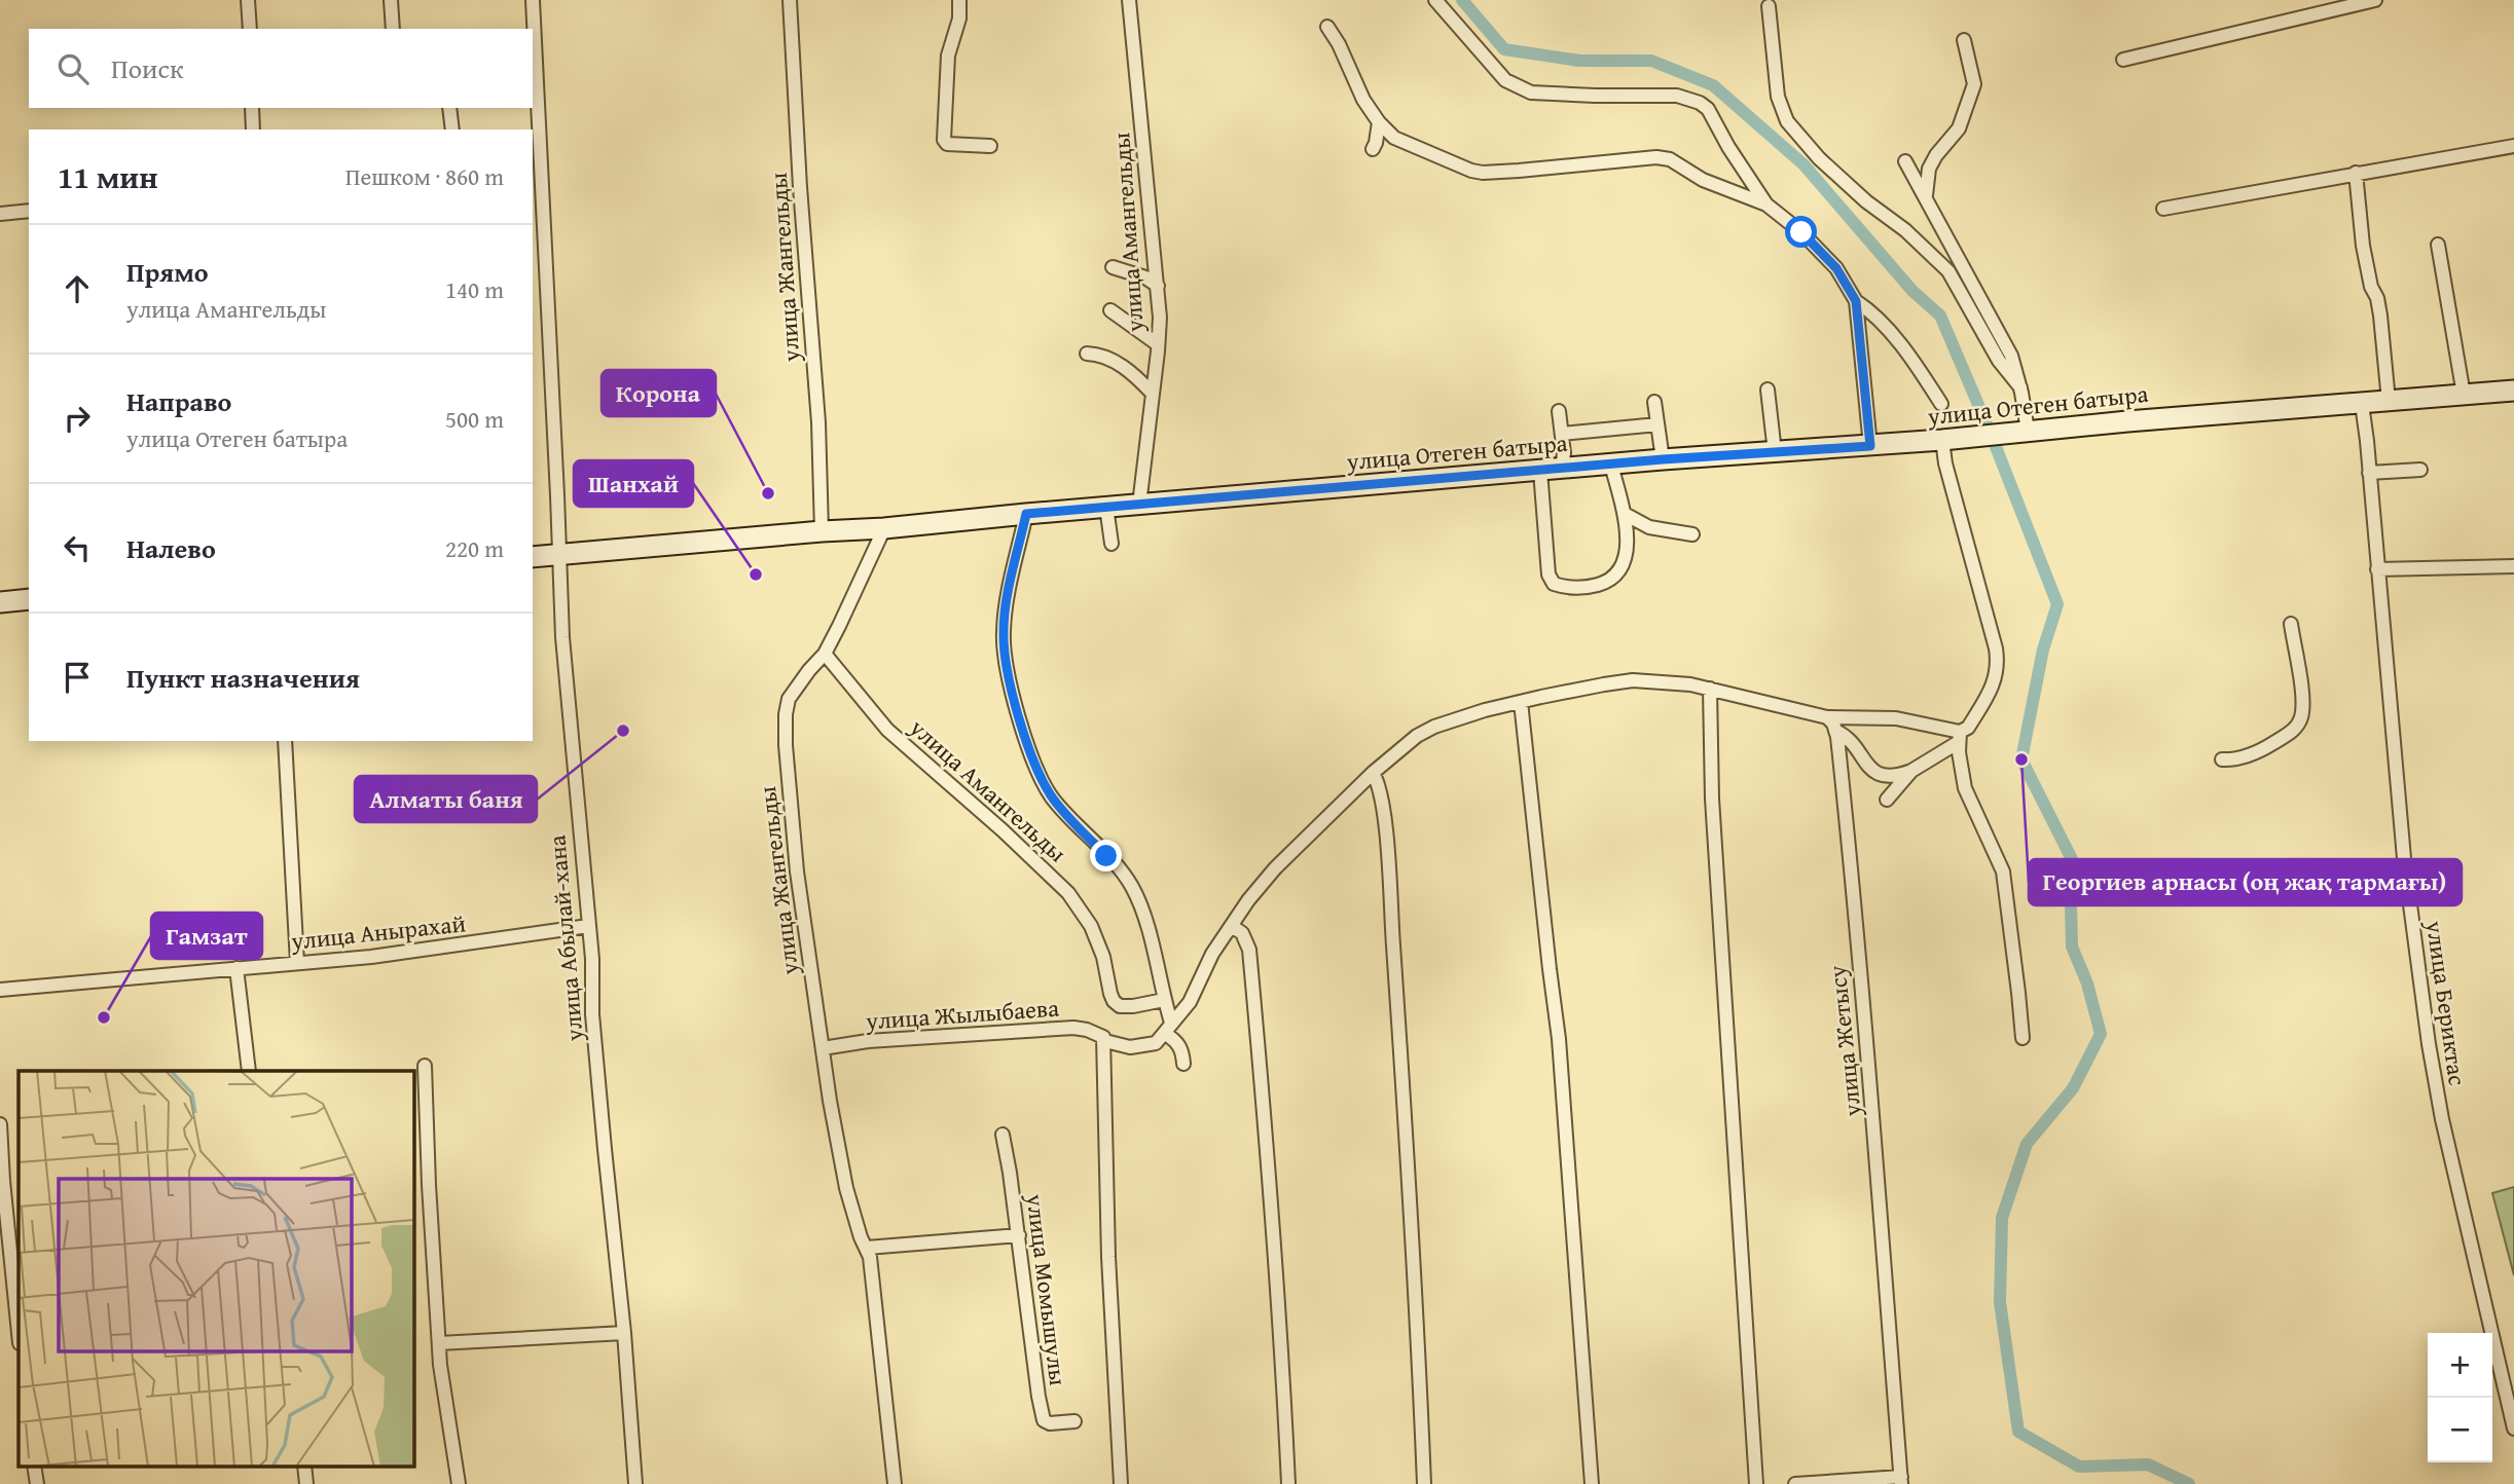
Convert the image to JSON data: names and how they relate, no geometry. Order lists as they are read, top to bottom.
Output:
{
  "streets": {
    "main road": ["улица Отеген батыра"],
    "street": [
      "улица Амангельды",
      "улица Жангельды",
      "улица Анырахай",
      "улица Абылай-хана",
      "улица Бериктас",
      "улица Жылыбаева",
      "улица Жетысу",
      "улица Момышулы"
    ]
  },
  "crossings": [
    ["улица Амангельды", "улица Жангельды"],
    ["улица Амангельды", "улица Отеген батыра"],
    ["улица Жангельды", "улица Отеген батыра"],
    ["улица Жангельды", "улица Жылыбаева"],
    ["улица Отеген батыра", "улица Абылай-хана"],
    ["улица Отеген батыра", "улица Бериктас"],
    ["улица Анырахай", "улица Абылай-хана"]
  ],
  "places": [
    "Корона",
    "Шанхай",
    "Алматы баня",
    "Георгиев арнасы (оң жақ тармағы)",
    "Гамзат"
  ],
  "page": {
    "search": "Поиск",
    "heading": ["11 мин", "Пешком · 860 m"],
    "list": [
      ["Прямо", "улица Амангельды", "140 m"],
      ["Направо", "улица Отеген батыра", "500 m"],
      ["Налево", "220 m"],
      "Пункт назначения"
    ],
    "map_buttons": ["+", "−"]
  }
}
